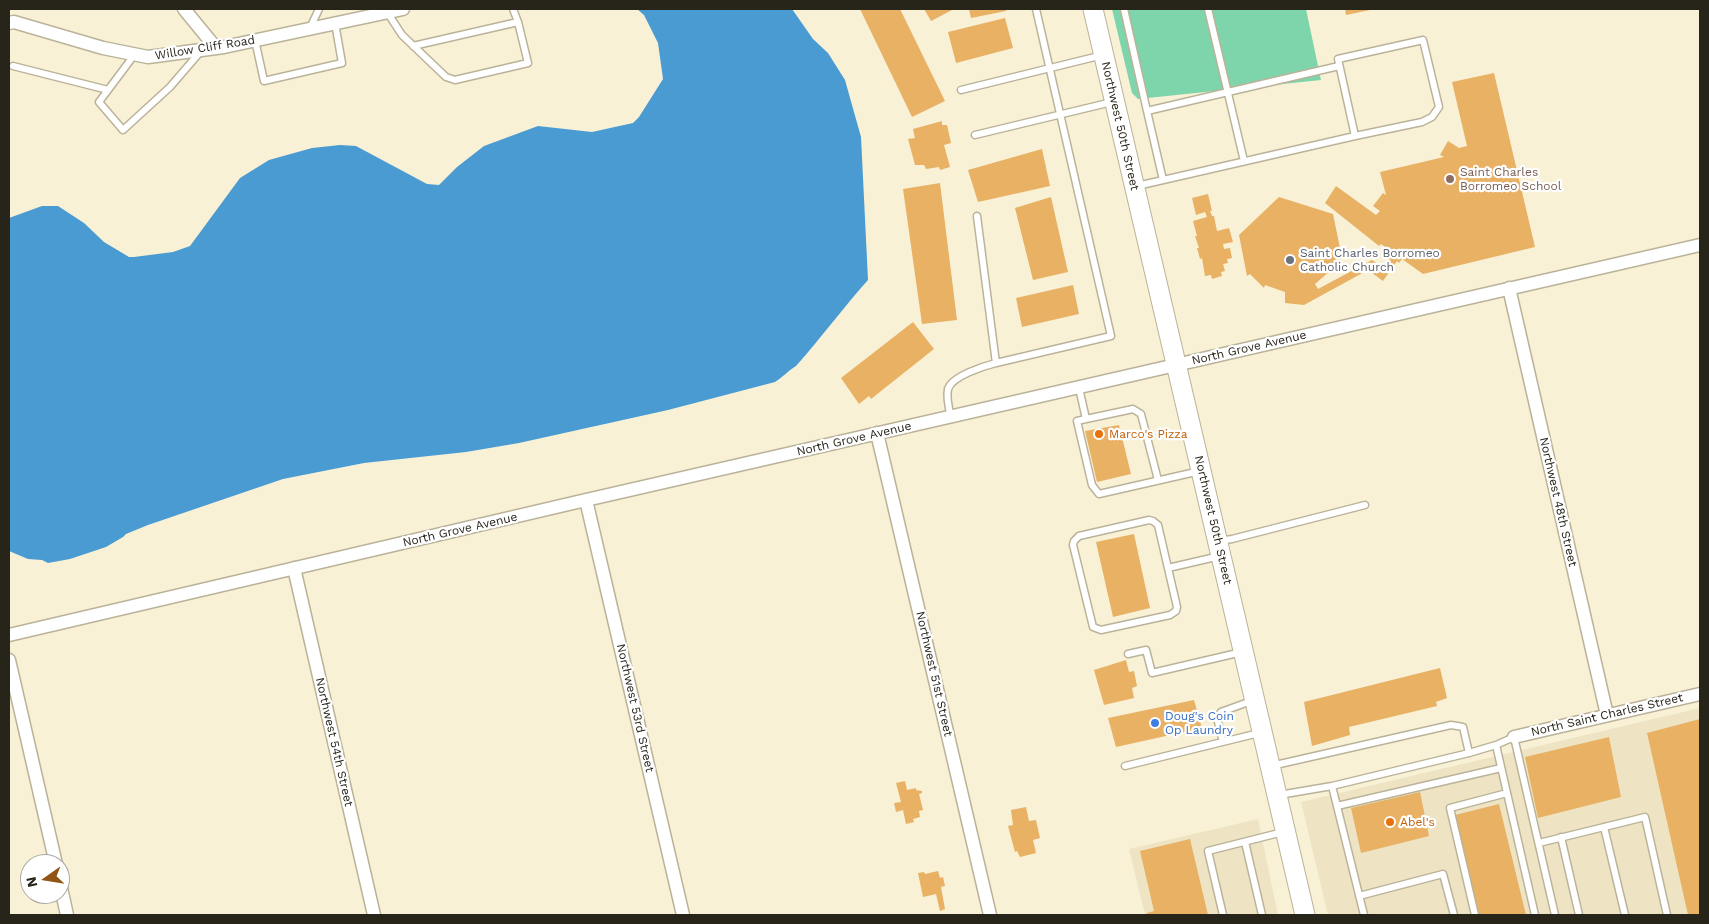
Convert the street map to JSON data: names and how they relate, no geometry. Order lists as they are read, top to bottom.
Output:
{
  "streets": {
    "main road": ["Northwest 50th Street"],
    "street": [
      "Willow Cliff Road",
      "North Grove Avenue",
      "Northwest 48th Street",
      "Northwest 51st Street",
      "Northwest 53rd Street",
      "North Saint Charles Street",
      "Northwest 54th Street"
    ]
  },
  "crossings": [
    ["Northwest 50th Street", "North Grove Avenue"],
    ["North Grove Avenue", "Northwest 48th Street"],
    ["North Grove Avenue", "Northwest 51st Street"],
    ["North Grove Avenue", "Northwest 53rd Street"],
    ["North Grove Avenue", "Northwest 54th Street"],
    ["Northwest 48th Street", "North Saint Charles Street"]
  ],
  "places": [
    "Saint Charles Borromeo School",
    "Saint Charles Borromeo Catholic Church",
    "Marco's Pizza",
    "Doug's Coin Op Laundry",
    "Abel's"
  ],
  "north": "left"
}
